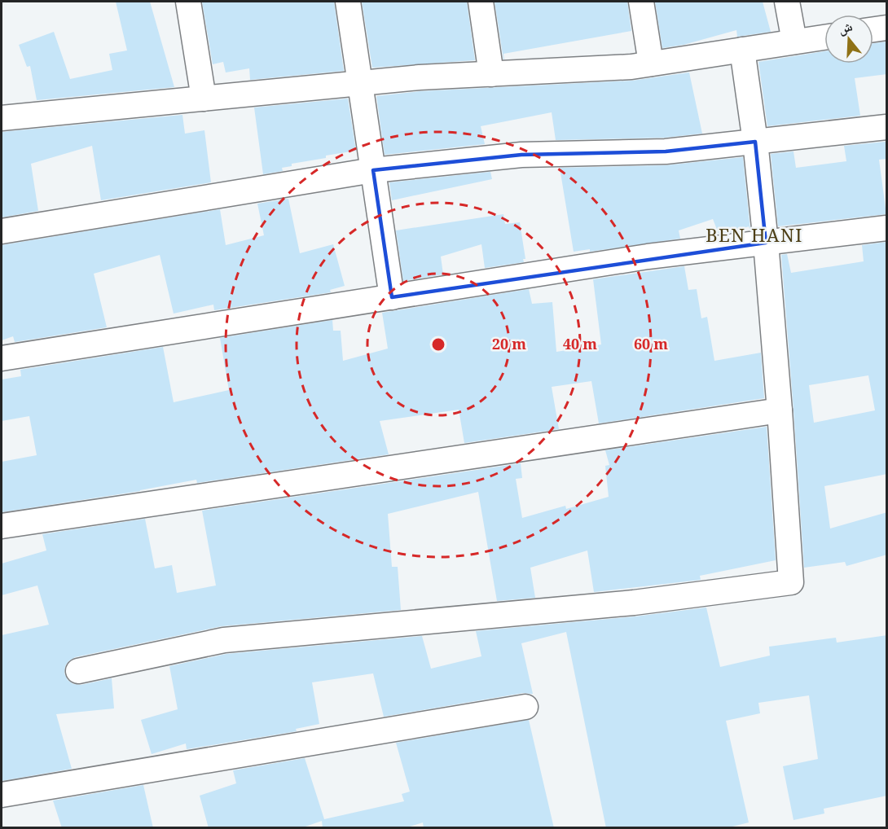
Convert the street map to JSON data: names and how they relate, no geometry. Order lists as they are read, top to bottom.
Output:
{
  "districts": ["BEN HANI"],
  "north": "top",
  "rings": ["20 m", "40 m", "60 m"]
}
